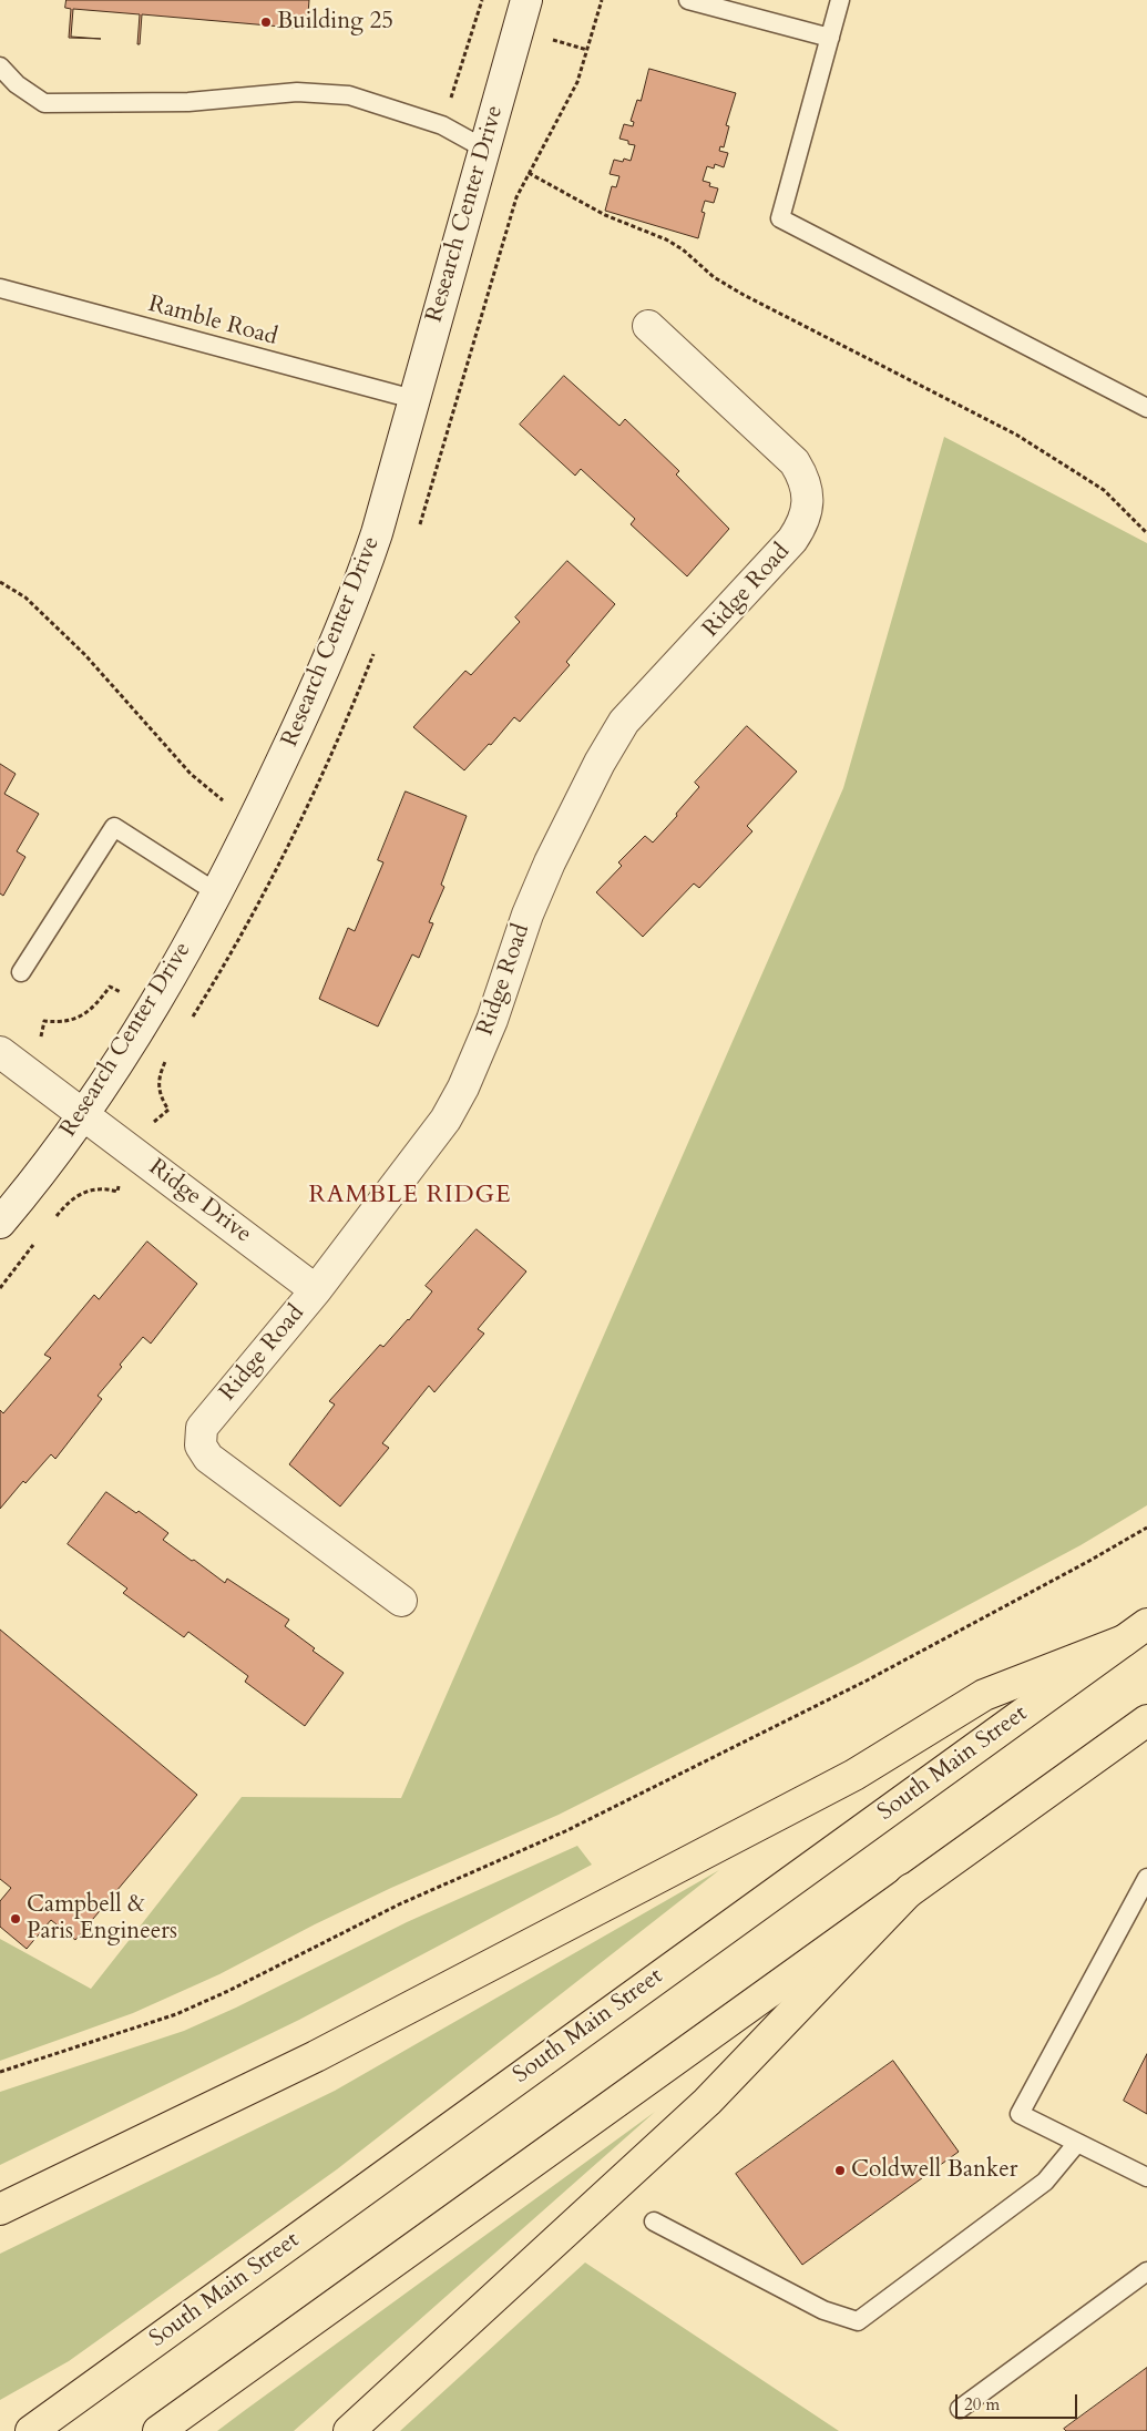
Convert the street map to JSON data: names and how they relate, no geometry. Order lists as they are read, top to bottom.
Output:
{
  "streets": {
    "main road": ["South Main Street"],
    "street": ["Research Center Drive", "Ridge Road", "Ridge Drive"],
    "lane": ["Ramble Road"]
  },
  "crossings": [
    ["Research Center Drive", "Ramble Road"],
    ["Research Center Drive", "Ridge Drive"],
    ["Ridge Road", "Ridge Drive"]
  ],
  "districts": ["RAMBLE RIDGE"],
  "places": ["Building 25", "Campbell & Paris Engineers", "Coldwell Banker"],
  "scale_bar": "20 m"
}
